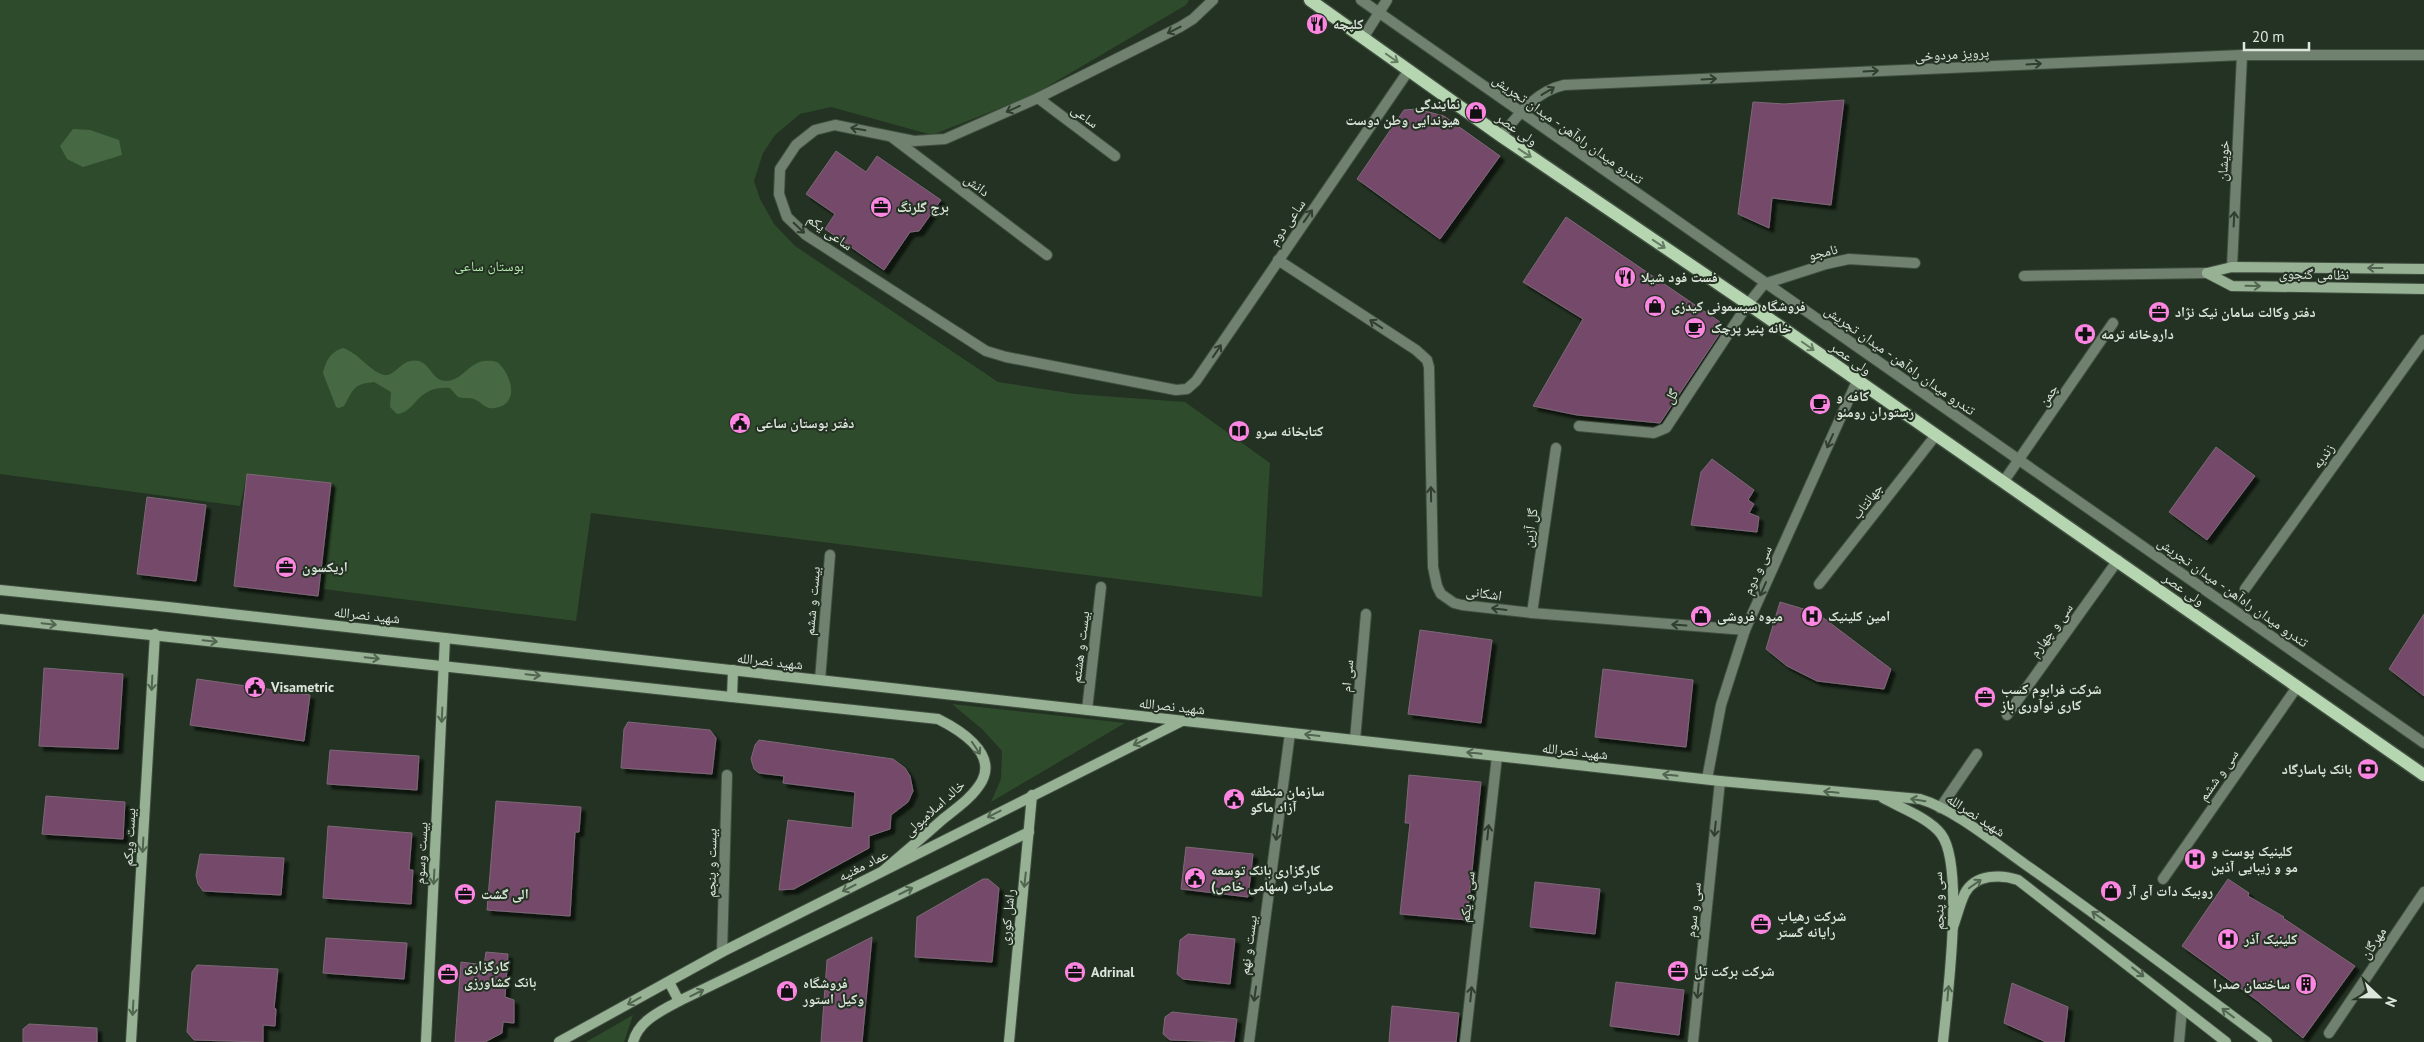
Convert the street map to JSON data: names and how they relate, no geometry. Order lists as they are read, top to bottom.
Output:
{
  "streets": {
    "main road": [
      "ولی عصر",
      "نظامی گنجوی",
      "شهید نصرالله",
      "خالد اسلامبولی",
      "بیست ویکم",
      "بیست وسوم",
      "عماد مغنیه",
      "سی و پنجم",
      "راشل کوری"
    ],
    "street": [
      "پرویز مردوخی",
      "ساعی",
      "تندرو میدان راه‌آهن - میدان تجریش",
      "خویشان",
      "دانش",
      "ساعی دوم",
      "ساعی یکم",
      "نامجو",
      "چمن",
      "گل",
      "زندیه",
      "جهانتاب",
      "گل آزین",
      "سی و دوم",
      "اشکانی",
      "بیست و ششم",
      "سی و چهارم",
      "بیست و هشتم",
      "سی ام",
      "سی و ششم",
      "بیست و پنجم",
      "سی و یکم",
      "سی و سوم",
      "مهرگان",
      "بیست و نهم"
    ]
  },
  "crossings": [
    ["پرویز مردوخی", "ولی عصر"],
    ["پرویز مردوخی", "تندرو میدان راه‌آهن - میدان تجریش"],
    ["پرویز مردوخی", "خویشان"],
    ["ساعی", "ساعی یکم"],
    ["ولی عصر", "ساعی دوم"],
    ["ولی عصر", "چمن"],
    ["ولی عصر", "گل"],
    ["ولی عصر", "جهانتاب"],
    ["ولی عصر", "سی و دوم"],
    ["ولی عصر", "سی و چهارم"],
    ["ولی عصر", "سی و ششم"],
    ["تندرو میدان راه‌آهن - میدان تجریش", "نامجو"],
    ["تندرو میدان راه‌آهن - میدان تجریش", "چمن"],
    ["خویشان", "نظامی گنجوی"],
    ["دانش", "ساعی یکم"],
    ["ساعی دوم", "ساعی یکم"],
    ["ساعی دوم", "اشکانی"],
    ["گل آزین", "اشکانی"],
    ["سی و دوم", "اشکانی"],
    ["سی و دوم", "شهید نصرالله"],
    ["بیست و ششم", "شهید نصرالله"],
    ["شهید نصرالله", "بیست و هشتم"],
    ["شهید نصرالله", "سی ام"],
    ["شهید نصرالله", "بیست وسوم"],
    ["شهید نصرالله", "عماد مغنیه"],
    ["شهید نصرالله", "سی و یکم"],
    ["شهید نصرالله", "سی و پنجم"],
    ["شهید نصرالله", "سی و سوم"],
    ["شهید نصرالله", "بیست و نهم"],
    ["خالد اسلامبولی", "عماد مغنیه"],
    ["بیست و پنجم", "عماد مغنیه"],
    ["عماد مغنیه", "راشل کوری"]
  ],
  "one_way": [
    "پرویز مردوخی",
    "ولی عصر",
    "خویشان",
    "ساعی دوم",
    "سی و دوم",
    "اشکانی",
    "شهید نصرالله",
    "بیست ویکم",
    "بیست وسوم",
    "سی و یکم",
    "سی و پنجم",
    "سی و سوم",
    "راشل کوری",
    "بیست و نهم"
  ],
  "parks": ["بوستان ساعی"],
  "places": {
    "restaurant": ["کلپچه", "فست فود شیلا"],
    "shop": [
      "نمایندگی هیوندایی وطن دوست",
      "فروشگاه سیسمونی کیدزی",
      "میوه فروشی",
      "روبیک دات آی آر",
      "فروشگاه وکیل استور"
    ],
    "office": [
      "برج گلرنگ",
      "دفتر وکالت سامان نیک نژاد",
      "اریکسون",
      "شرکت فرابوم کسب کاری نوآوری باز",
      "الی گشت",
      "شرکت رهیاب رایانه گستر",
      "شرکت برکت تل",
      "Adrinal",
      "کارگزاری بانک کشاورزی"
    ],
    "cafe": ["خانه پنیر پرچک", "کافه و رستوران رومئو"],
    "pharmacy": ["داروخانه ترمه"],
    "public building": [
      "دفتر بوستان ساعی",
      "Visametric",
      "سازمان منطقه آزاد ماکو",
      "کارگزاری بانک توسعه صادرات (سهامی خاص)"
    ],
    "library": ["کتابخانه سرو"],
    "hospital": ["امین کلینیک", "کلینیک پوست و مو و زیبایی آذین", "کلینیک آذر"],
    "bank": ["بانک پاسارگاد"],
    "building": ["ساختمان صدرا"]
  },
  "scale_bar": "20 m",
  "north": "right"
}
